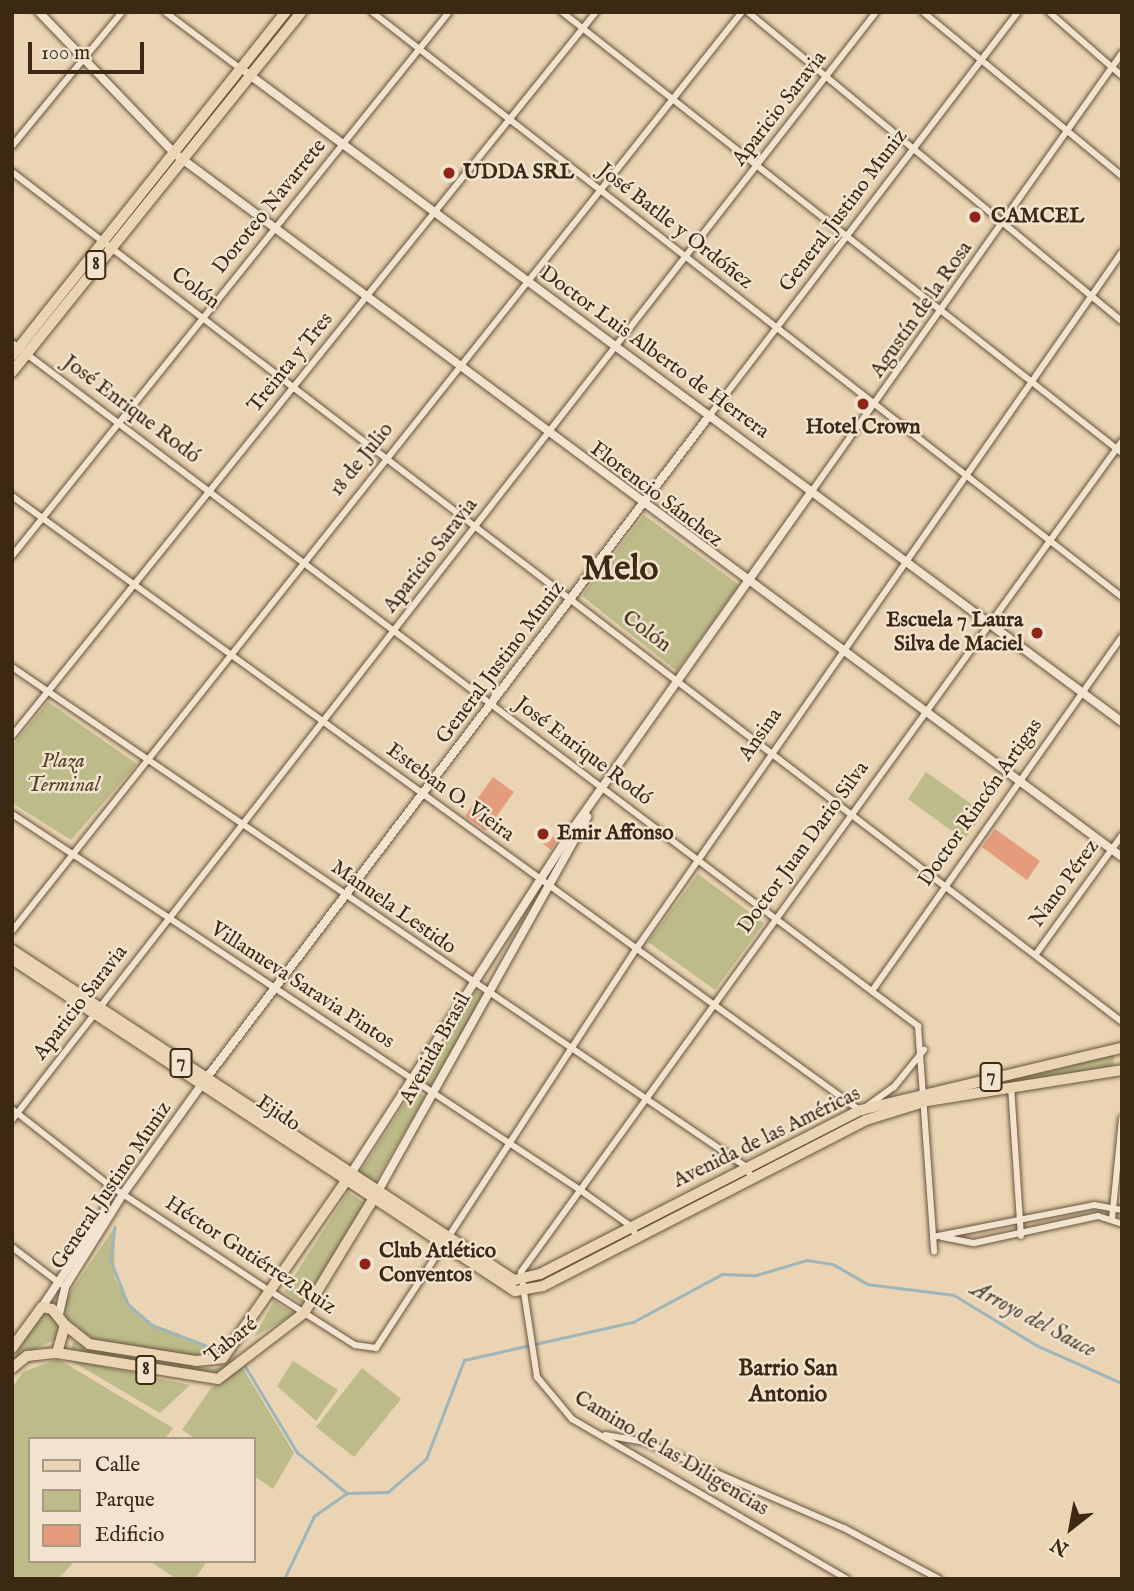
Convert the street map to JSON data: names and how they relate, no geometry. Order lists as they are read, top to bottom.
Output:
{
  "streets": {
    "main road": [
      "8",
      "Avenida Brasil",
      "7",
      "Ejido",
      "Avenida de las Américas",
      "Tabaré"
    ],
    "street": [
      "Aparicio Saravia",
      "Doroteo Navarrete",
      "General Justino Muniz",
      "José Batlle y Ordóñez",
      "Colón",
      "Agustín de la Rosa",
      "Doctor Luis Alberto de Herrera",
      "Treinta y Tres",
      "José Enrique Rodó",
      "18 de Julio",
      "Florencio Sánchez",
      "Ansina",
      "Esteban O. Vieira",
      "Doctor Rincón Artigas",
      "Doctor Juan Dario Silva",
      "Nano Pérez",
      "Manuela Lestido",
      "Villanueva Saravia Pintos",
      "Héctor Gutiérrez Ruiz",
      "Camino de las Diligencias"
    ]
  },
  "crossings": [
    ["Aparicio Saravia", "José Batlle y Ordóñez"],
    ["Aparicio Saravia", "Colón"],
    ["Aparicio Saravia", "Doctor Luis Alberto de Herrera"],
    ["Aparicio Saravia", "José Enrique Rodó"],
    ["Aparicio Saravia", "Florencio Sánchez"],
    ["Aparicio Saravia", "Esteban O. Vieira"],
    ["Aparicio Saravia", "Manuela Lestido"],
    ["Aparicio Saravia", "Villanueva Saravia Pintos"],
    ["Aparicio Saravia", "Ejido"],
    ["Aparicio Saravia", "Héctor Gutiérrez Ruiz"],
    ["Doroteo Navarrete", "José Batlle y Ordóñez"],
    ["Doroteo Navarrete", "Colón"],
    ["Doroteo Navarrete", "Doctor Luis Alberto de Herrera"],
    ["Doroteo Navarrete", "José Enrique Rodó"],
    ["Doroteo Navarrete", "Florencio Sánchez"],
    ["Doroteo Navarrete", "Esteban O. Vieira"],
    ["General Justino Muniz", "José Batlle y Ordóñez"],
    ["General Justino Muniz", "8"],
    ["General Justino Muniz", "Colón"],
    ["General Justino Muniz", "Doctor Luis Alberto de Herrera"],
    ["General Justino Muniz", "José Enrique Rodó"],
    ["General Justino Muniz", "Florencio Sánchez"],
    ["General Justino Muniz", "Esteban O. Vieira"],
    ["General Justino Muniz", "Manuela Lestido"],
    ["General Justino Muniz", "Villanueva Saravia Pintos"],
    ["General Justino Muniz", "Ejido"],
    ["General Justino Muniz", "Héctor Gutiérrez Ruiz"],
    ["José Batlle y Ordóñez", "Agustín de la Rosa"],
    ["José Batlle y Ordóñez", "Treinta y Tres"],
    ["José Batlle y Ordóñez", "18 de Julio"],
    ["José Batlle y Ordóñez", "Ansina"],
    ["José Batlle y Ordóñez", "Doctor Juan Dario Silva"],
    ["8", "Colón"],
    ["8", "Doctor Luis Alberto de Herrera"],
    ["8", "José Enrique Rodó"],
    ["8", "Florencio Sánchez"],
    ["8", "Tabaré"],
    ["Colón", "Treinta y Tres"],
    ["Colón", "18 de Julio"],
    ["Colón", "Ansina"],
    ["Colón", "Doctor Rincón Artigas"],
    ["Colón", "Doctor Juan Dario Silva"],
    ["Colón", "Nano Pérez"],
    ["Colón", "Avenida Brasil"],
    ["Agustín de la Rosa", "Doctor Luis Alberto de Herrera"],
    ["Agustín de la Rosa", "Florencio Sánchez"],
    ["Agustín de la Rosa", "Avenida Brasil"],
    ["Doctor Luis Alberto de Herrera", "Treinta y Tres"],
    ["Doctor Luis Alberto de Herrera", "18 de Julio"],
    ["Doctor Luis Alberto de Herrera", "Ansina"],
    ["Doctor Luis Alberto de Herrera", "Doctor Rincón Artigas"],
    ["Doctor Luis Alberto de Herrera", "Doctor Juan Dario Silva"],
    ["Treinta y Tres", "José Enrique Rodó"],
    ["Treinta y Tres", "Florencio Sánchez"],
    ["Treinta y Tres", "Esteban O. Vieira"],
    ["Treinta y Tres", "Manuela Lestido"],
    ["José Enrique Rodó", "18 de Julio"],
    ["José Enrique Rodó", "Ansina"],
    ["José Enrique Rodó", "Doctor Rincón Artigas"],
    ["José Enrique Rodó", "Doctor Juan Dario Silva"],
    ["José Enrique Rodó", "Avenida Brasil"],
    ["José Enrique Rodó", "Avenida de las Américas"],
    ["18 de Julio", "Florencio Sánchez"],
    ["18 de Julio", "Esteban O. Vieira"],
    ["18 de Julio", "Manuela Lestido"],
    ["18 de Julio", "Villanueva Saravia Pintos"],
    ["Florencio Sánchez", "Ansina"],
    ["Florencio Sánchez", "Doctor Rincón Artigas"],
    ["Florencio Sánchez", "Doctor Juan Dario Silva"],
    ["Florencio Sánchez", "Nano Pérez"],
    ["Florencio Sánchez", "Avenida Brasil"],
    ["Ansina", "Esteban O. Vieira"],
    ["Ansina", "Manuela Lestido"],
    ["Ansina", "Villanueva Saravia Pintos"],
    ["Ansina", "Ejido"],
    ["Ansina", "Héctor Gutiérrez Ruiz"],
    ["Esteban O. Vieira", "Doctor Juan Dario Silva"],
    ["Esteban O. Vieira", "Avenida Brasil"],
    ["Esteban O. Vieira", "Avenida de las Américas"],
    ["Doctor Juan Dario Silva", "Manuela Lestido"],
    ["Doctor Juan Dario Silva", "Villanueva Saravia Pintos"],
    ["Doctor Juan Dario Silva", "Ejido"],
    ["Doctor Juan Dario Silva", "Avenida de las Américas"],
    ["Doctor Juan Dario Silva", "Camino de las Diligencias"],
    ["Manuela Lestido", "Avenida Brasil"],
    ["Manuela Lestido", "Avenida de las Américas"],
    ["Villanueva Saravia Pintos", "Avenida Brasil"],
    ["Villanueva Saravia Pintos", "Avenida de las Américas"],
    ["Avenida Brasil", "Ejido"],
    ["Avenida Brasil", "Héctor Gutiérrez Ruiz"],
    ["Avenida Brasil", "Tabaré"],
    ["Ejido", "Avenida de las Américas"],
    ["Ejido", "Héctor Gutiérrez Ruiz"],
    ["Ejido", "Camino de las Diligencias"],
    ["Avenida de las Américas", "Camino de las Diligencias"],
    ["Héctor Gutiérrez Ruiz", "Tabaré"]
  ],
  "districts": ["Melo", "Barrio San Antonio"],
  "water": ["Arroyo del Sauce"],
  "parks": ["Plaza Terminal"],
  "places": [
    "UDDA SRL",
    "CAMCEL",
    "Hotel Crown",
    "Escuela 7 Laura Silva de Maciel",
    "Emir Affonso",
    "Club Atlético Conventos"
  ],
  "legend": ["Calle", "Parque", "Edificio"],
  "scale_bar": "100 m",
  "north": "bottom left"
}
